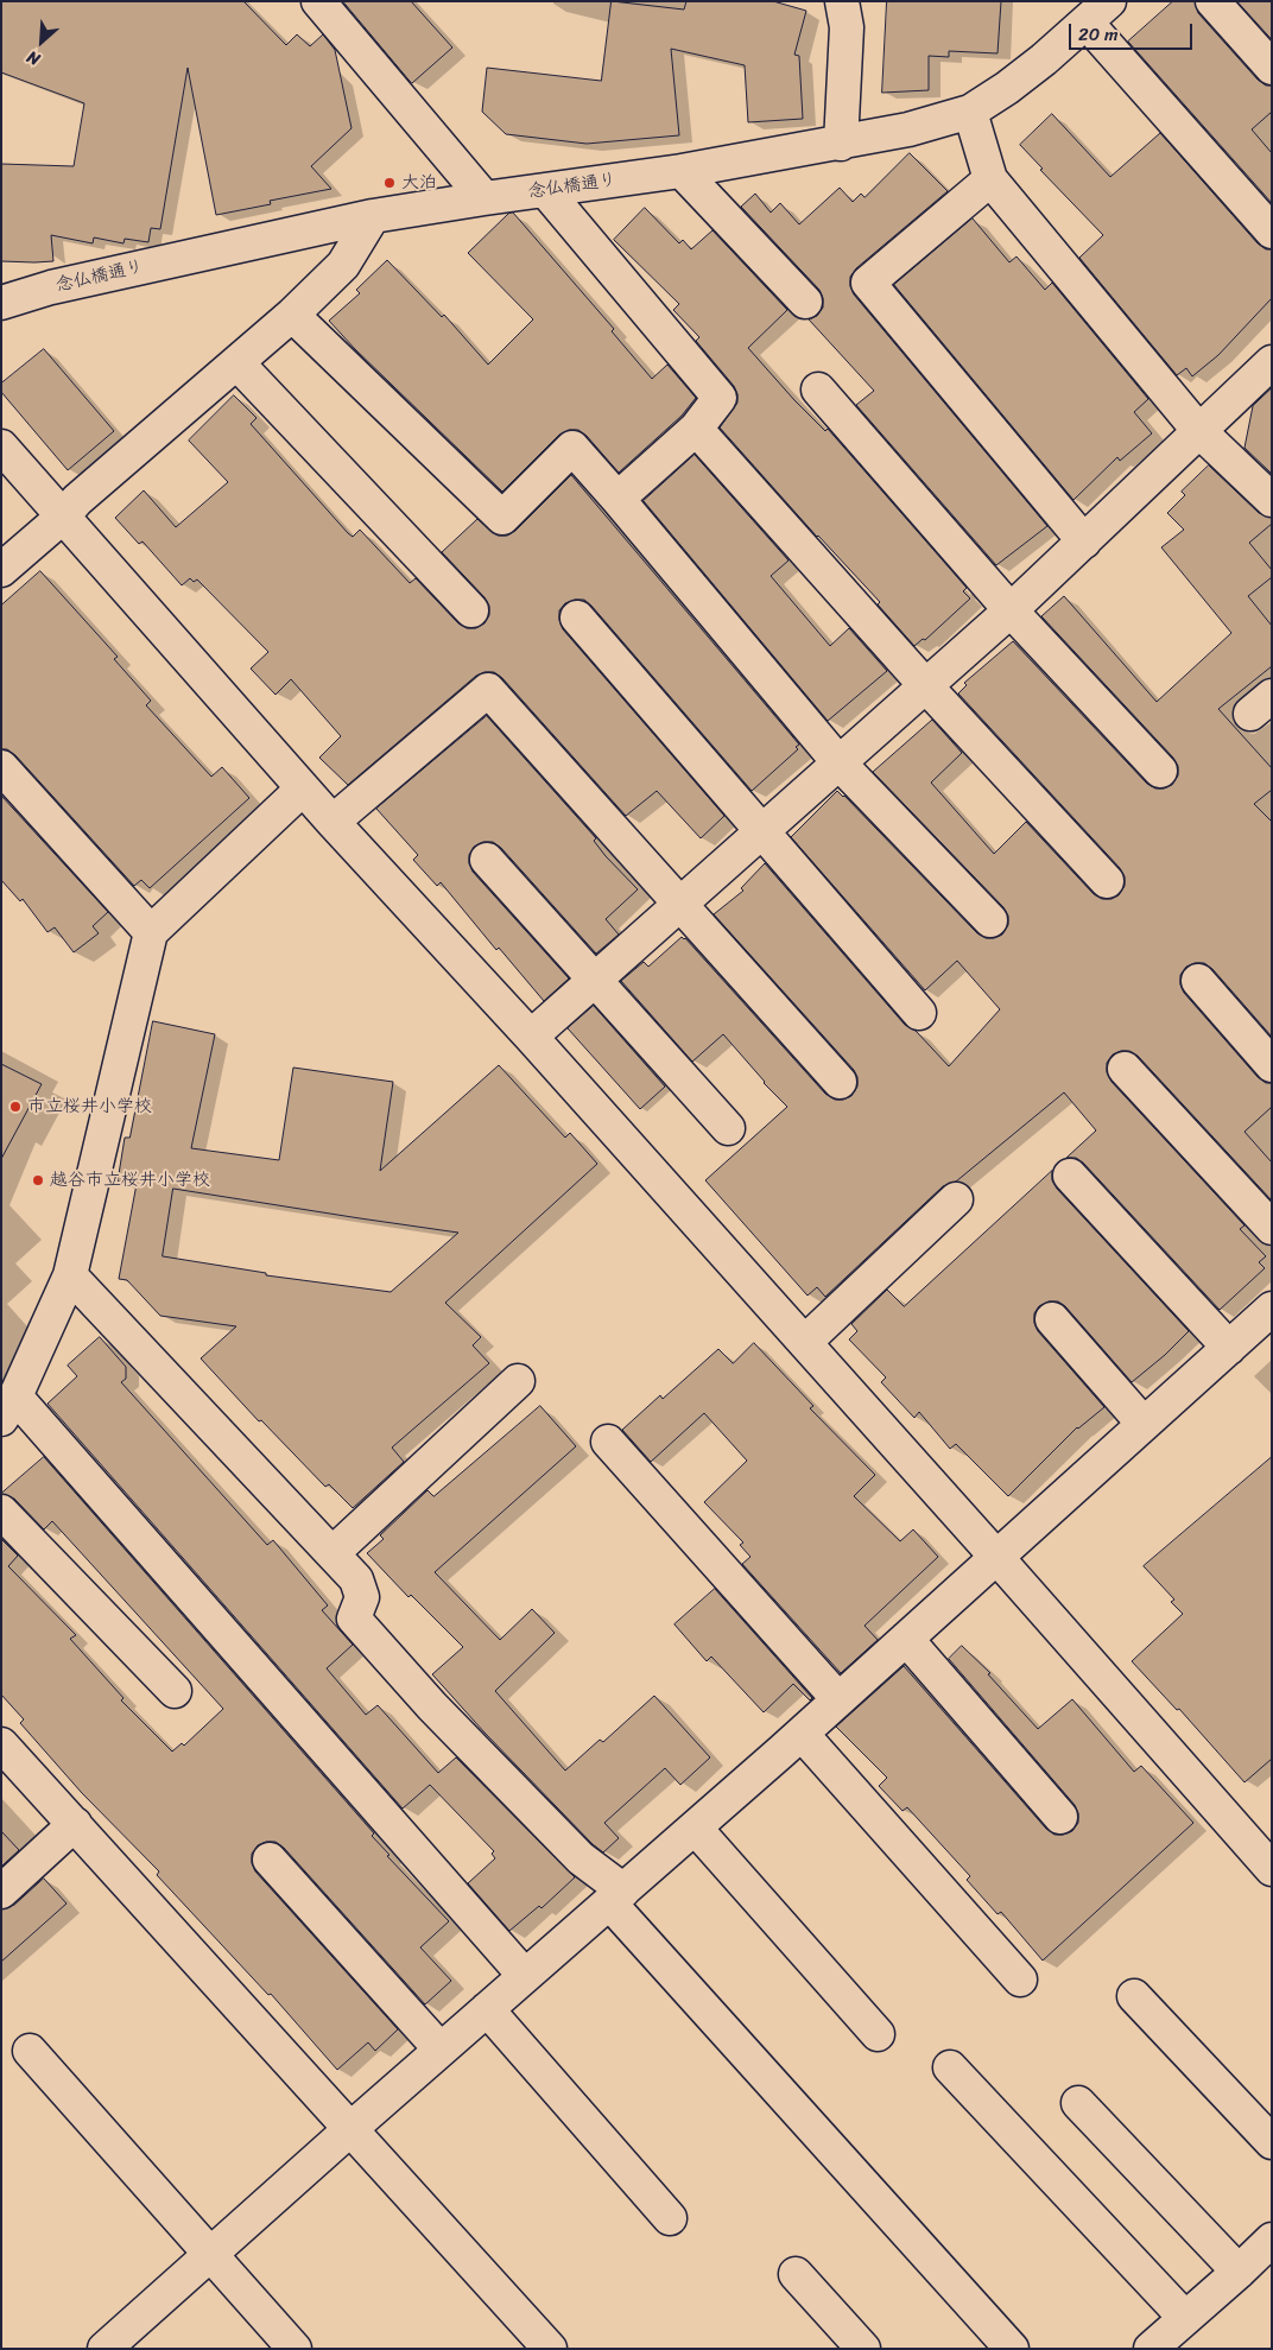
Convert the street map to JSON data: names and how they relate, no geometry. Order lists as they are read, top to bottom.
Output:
{
  "streets": {
    "street": ["念仏橋通り"]
  },
  "places": ["大泊", "市立桜井小学校", "越谷市立桜井小学校"],
  "scale_bar": "20 m",
  "north": "bottom left"
}
